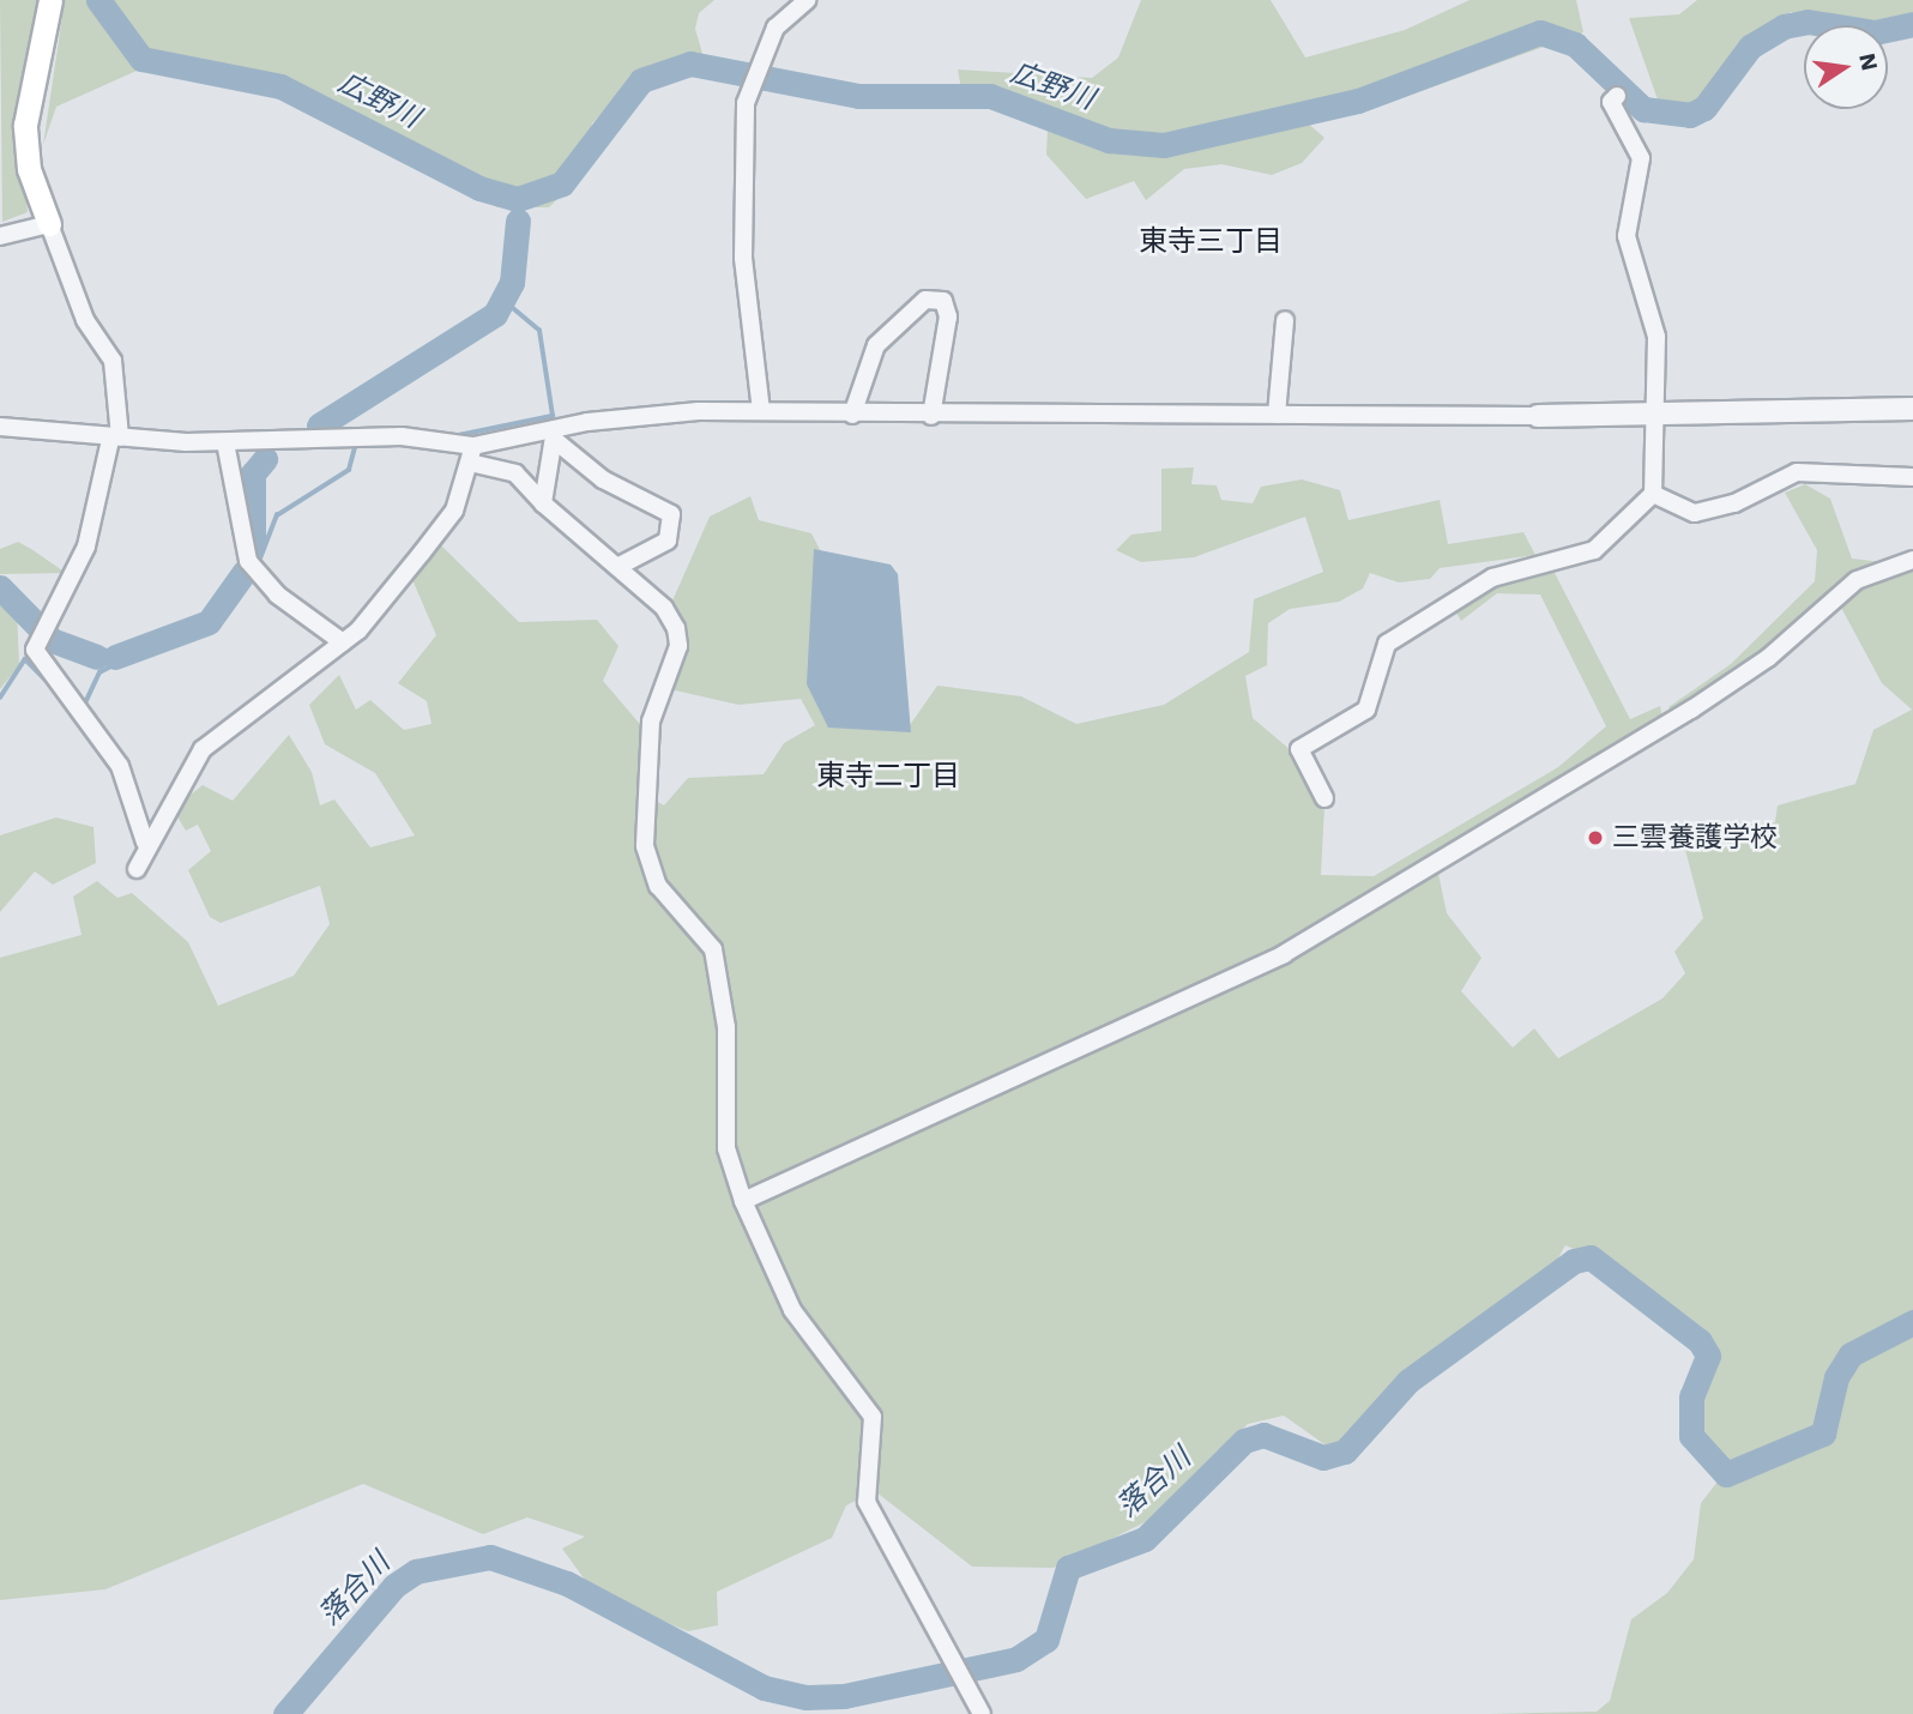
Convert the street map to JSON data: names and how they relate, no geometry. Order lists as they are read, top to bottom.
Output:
{
  "districts": ["東寺三丁目", "東寺二丁目"],
  "water": ["広野川", "落合川"],
  "places": ["三雲養護学校"],
  "north": "right"
}
